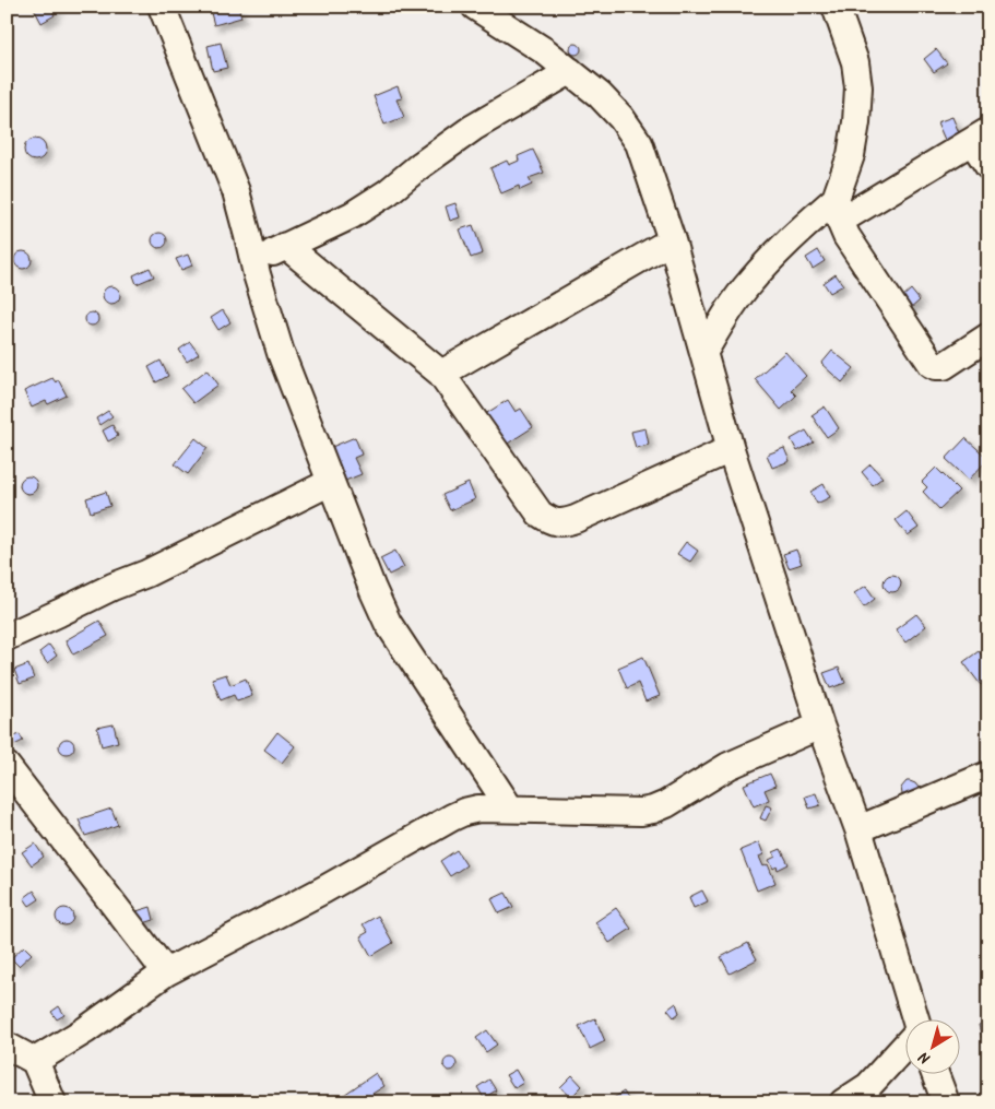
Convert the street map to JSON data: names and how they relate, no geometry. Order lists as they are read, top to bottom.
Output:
{
  "north": "bottom left"
}
